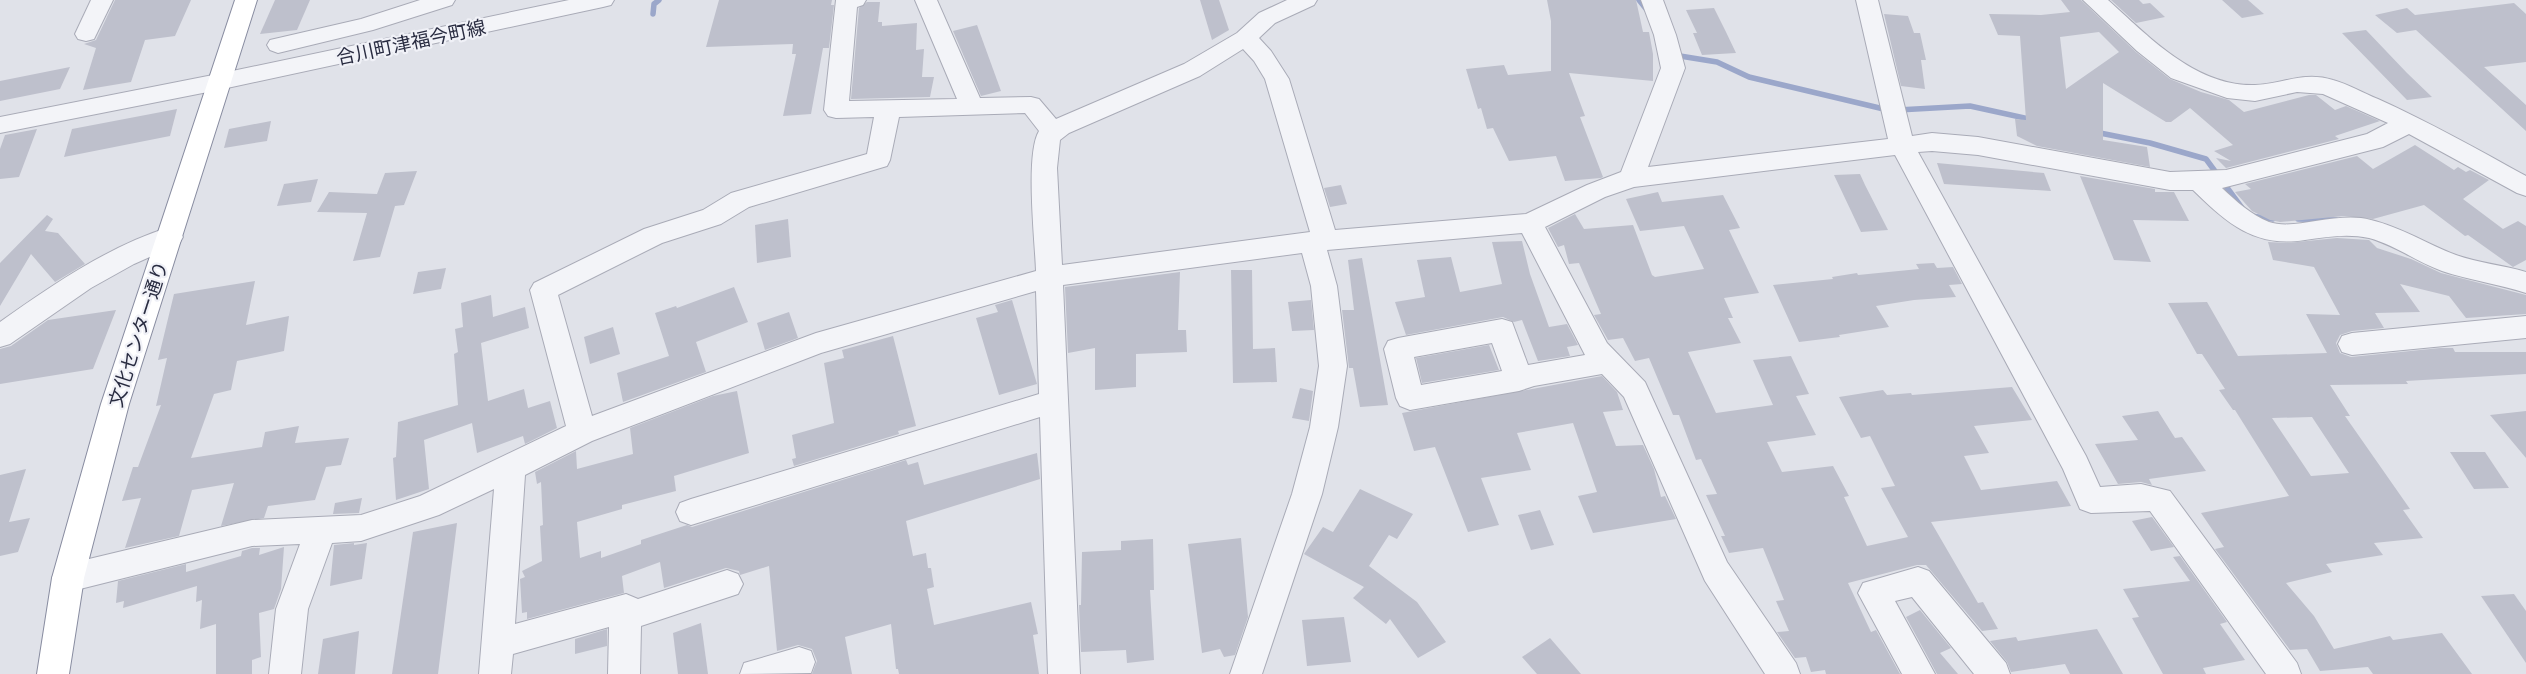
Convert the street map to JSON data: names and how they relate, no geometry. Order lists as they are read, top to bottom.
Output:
{
  "streets": {
    "highway": ["文化センター通り"],
    "street": ["合川町津福今町線"]
  },
  "crossings": [
    ["合川町津福今町線", "文化センター通り"]
  ]
}
